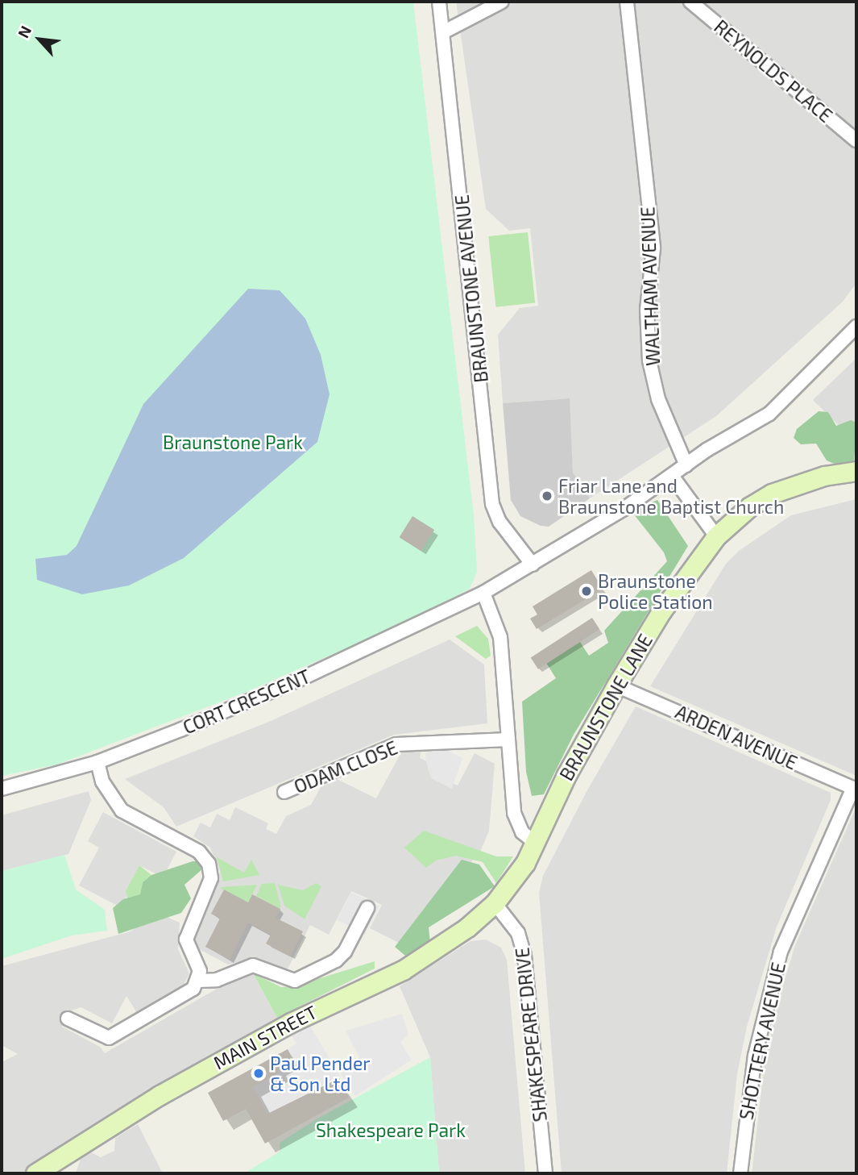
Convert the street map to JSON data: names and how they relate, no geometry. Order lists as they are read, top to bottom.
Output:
{
  "streets": {
    "street": [
      "REYNOLDS PLACE",
      "WALTHAM AVENUE",
      "BRAUNSTONE AVENUE",
      "CORT CRESCENT",
      "BRAUNSTONE LANE",
      "ARDEN AVENUE",
      "ODAM CLOSE",
      "SHAKESPEARE DRIVE",
      "MAIN STREET",
      "SHOTTERY AVENUE"
    ]
  },
  "crossings": [
    ["WALTHAM AVENUE", "CORT CRESCENT"],
    ["BRAUNSTONE AVENUE", "CORT CRESCENT"],
    ["BRAUNSTONE LANE", "ARDEN AVENUE"],
    ["BRAUNSTONE LANE", "SHAKESPEARE DRIVE"],
    ["BRAUNSTONE LANE", "MAIN STREET"],
    ["ARDEN AVENUE", "SHOTTERY AVENUE"],
    ["SHAKESPEARE DRIVE", "MAIN STREET"]
  ],
  "parks": ["Braunstone Park", "Shakespeare Park"],
  "places": ["Friar Lane and Braunstone Baptist Church", "Braunstone Police Station", "Paul Pender & Son Ltd"],
  "north": "top left"
}
